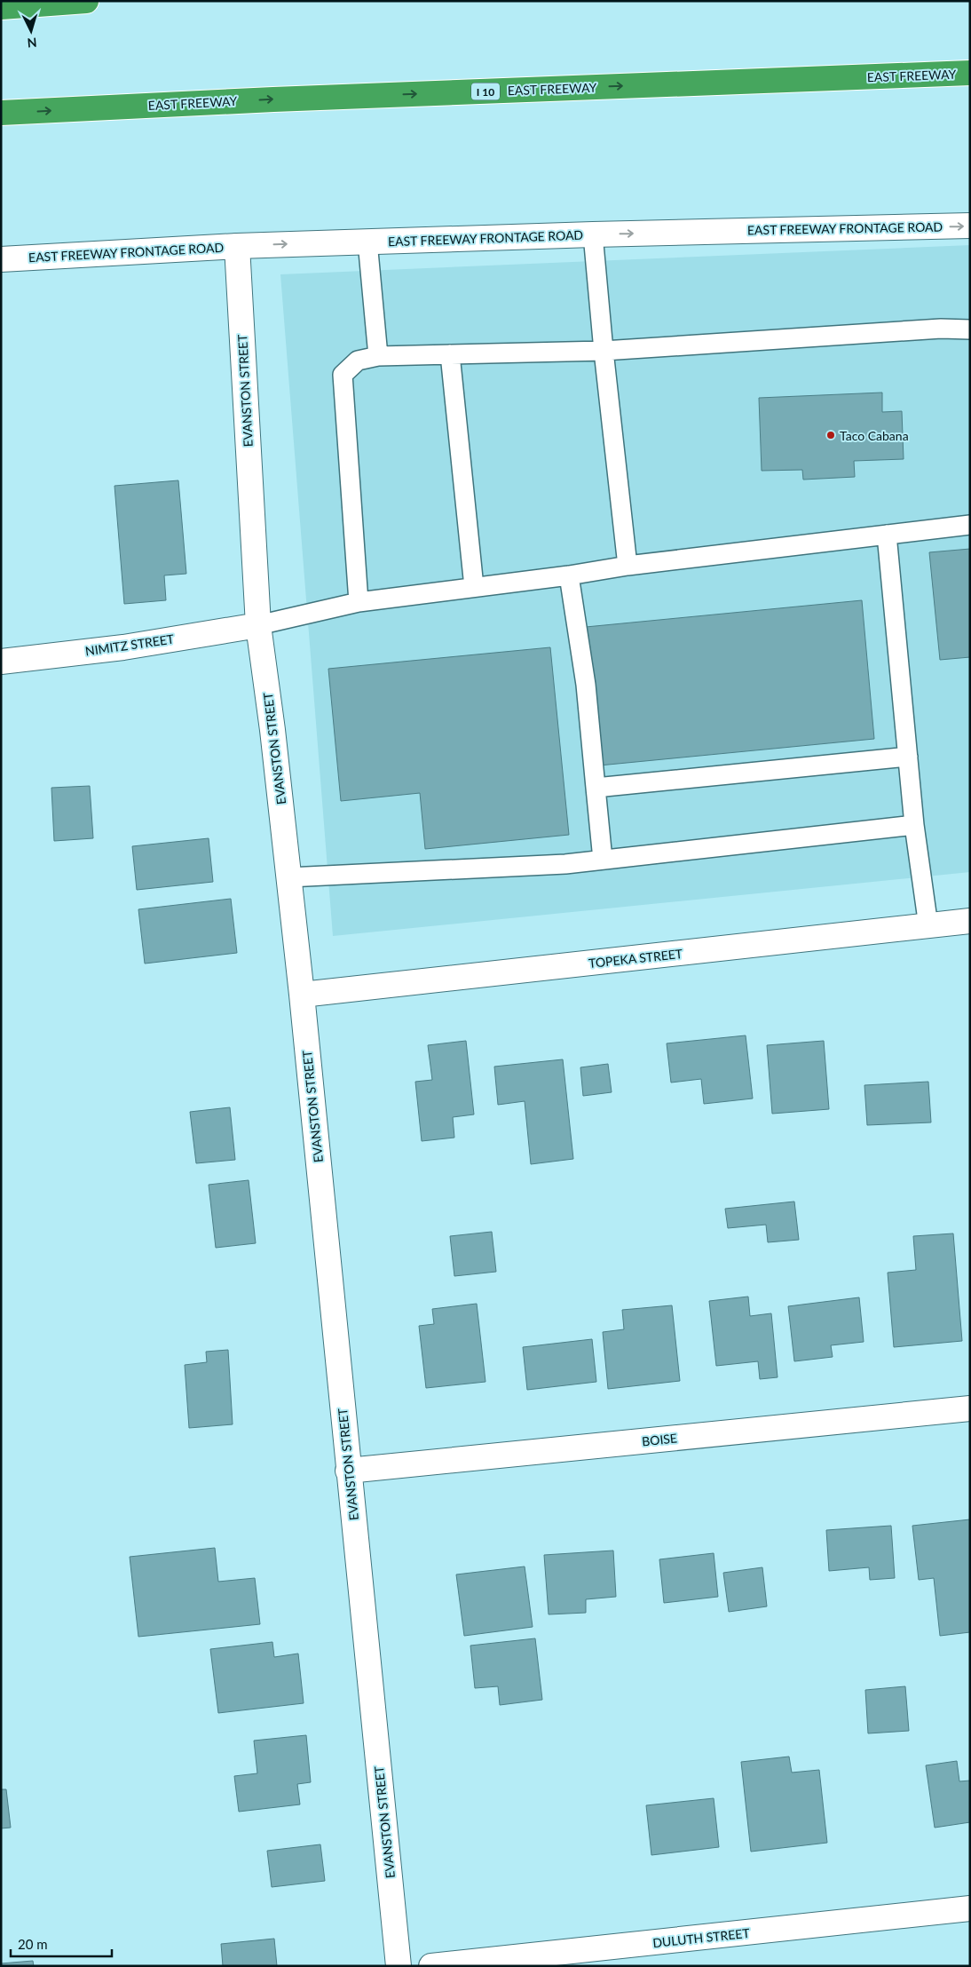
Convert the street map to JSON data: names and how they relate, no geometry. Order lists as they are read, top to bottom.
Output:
{
  "streets": {
    "highway": ["EAST FREEWAY", "I 10"],
    "street": [
      "EAST FREEWAY FRONTAGE ROAD",
      "EVANSTON STREET",
      "NIMITZ STREET",
      "TOPEKA STREET",
      "BOISE",
      "DULUTH STREET"
    ]
  },
  "crossings": [
    ["EAST FREEWAY FRONTAGE ROAD", "EVANSTON STREET"],
    ["EVANSTON STREET", "NIMITZ STREET"],
    ["EVANSTON STREET", "TOPEKA STREET"],
    ["EVANSTON STREET", "BOISE"]
  ],
  "one_way": ["EAST FREEWAY", "EAST FREEWAY FRONTAGE ROAD"],
  "places": ["Taco Cabana"],
  "scale_bar": "20 m",
  "north": "bottom"
}
